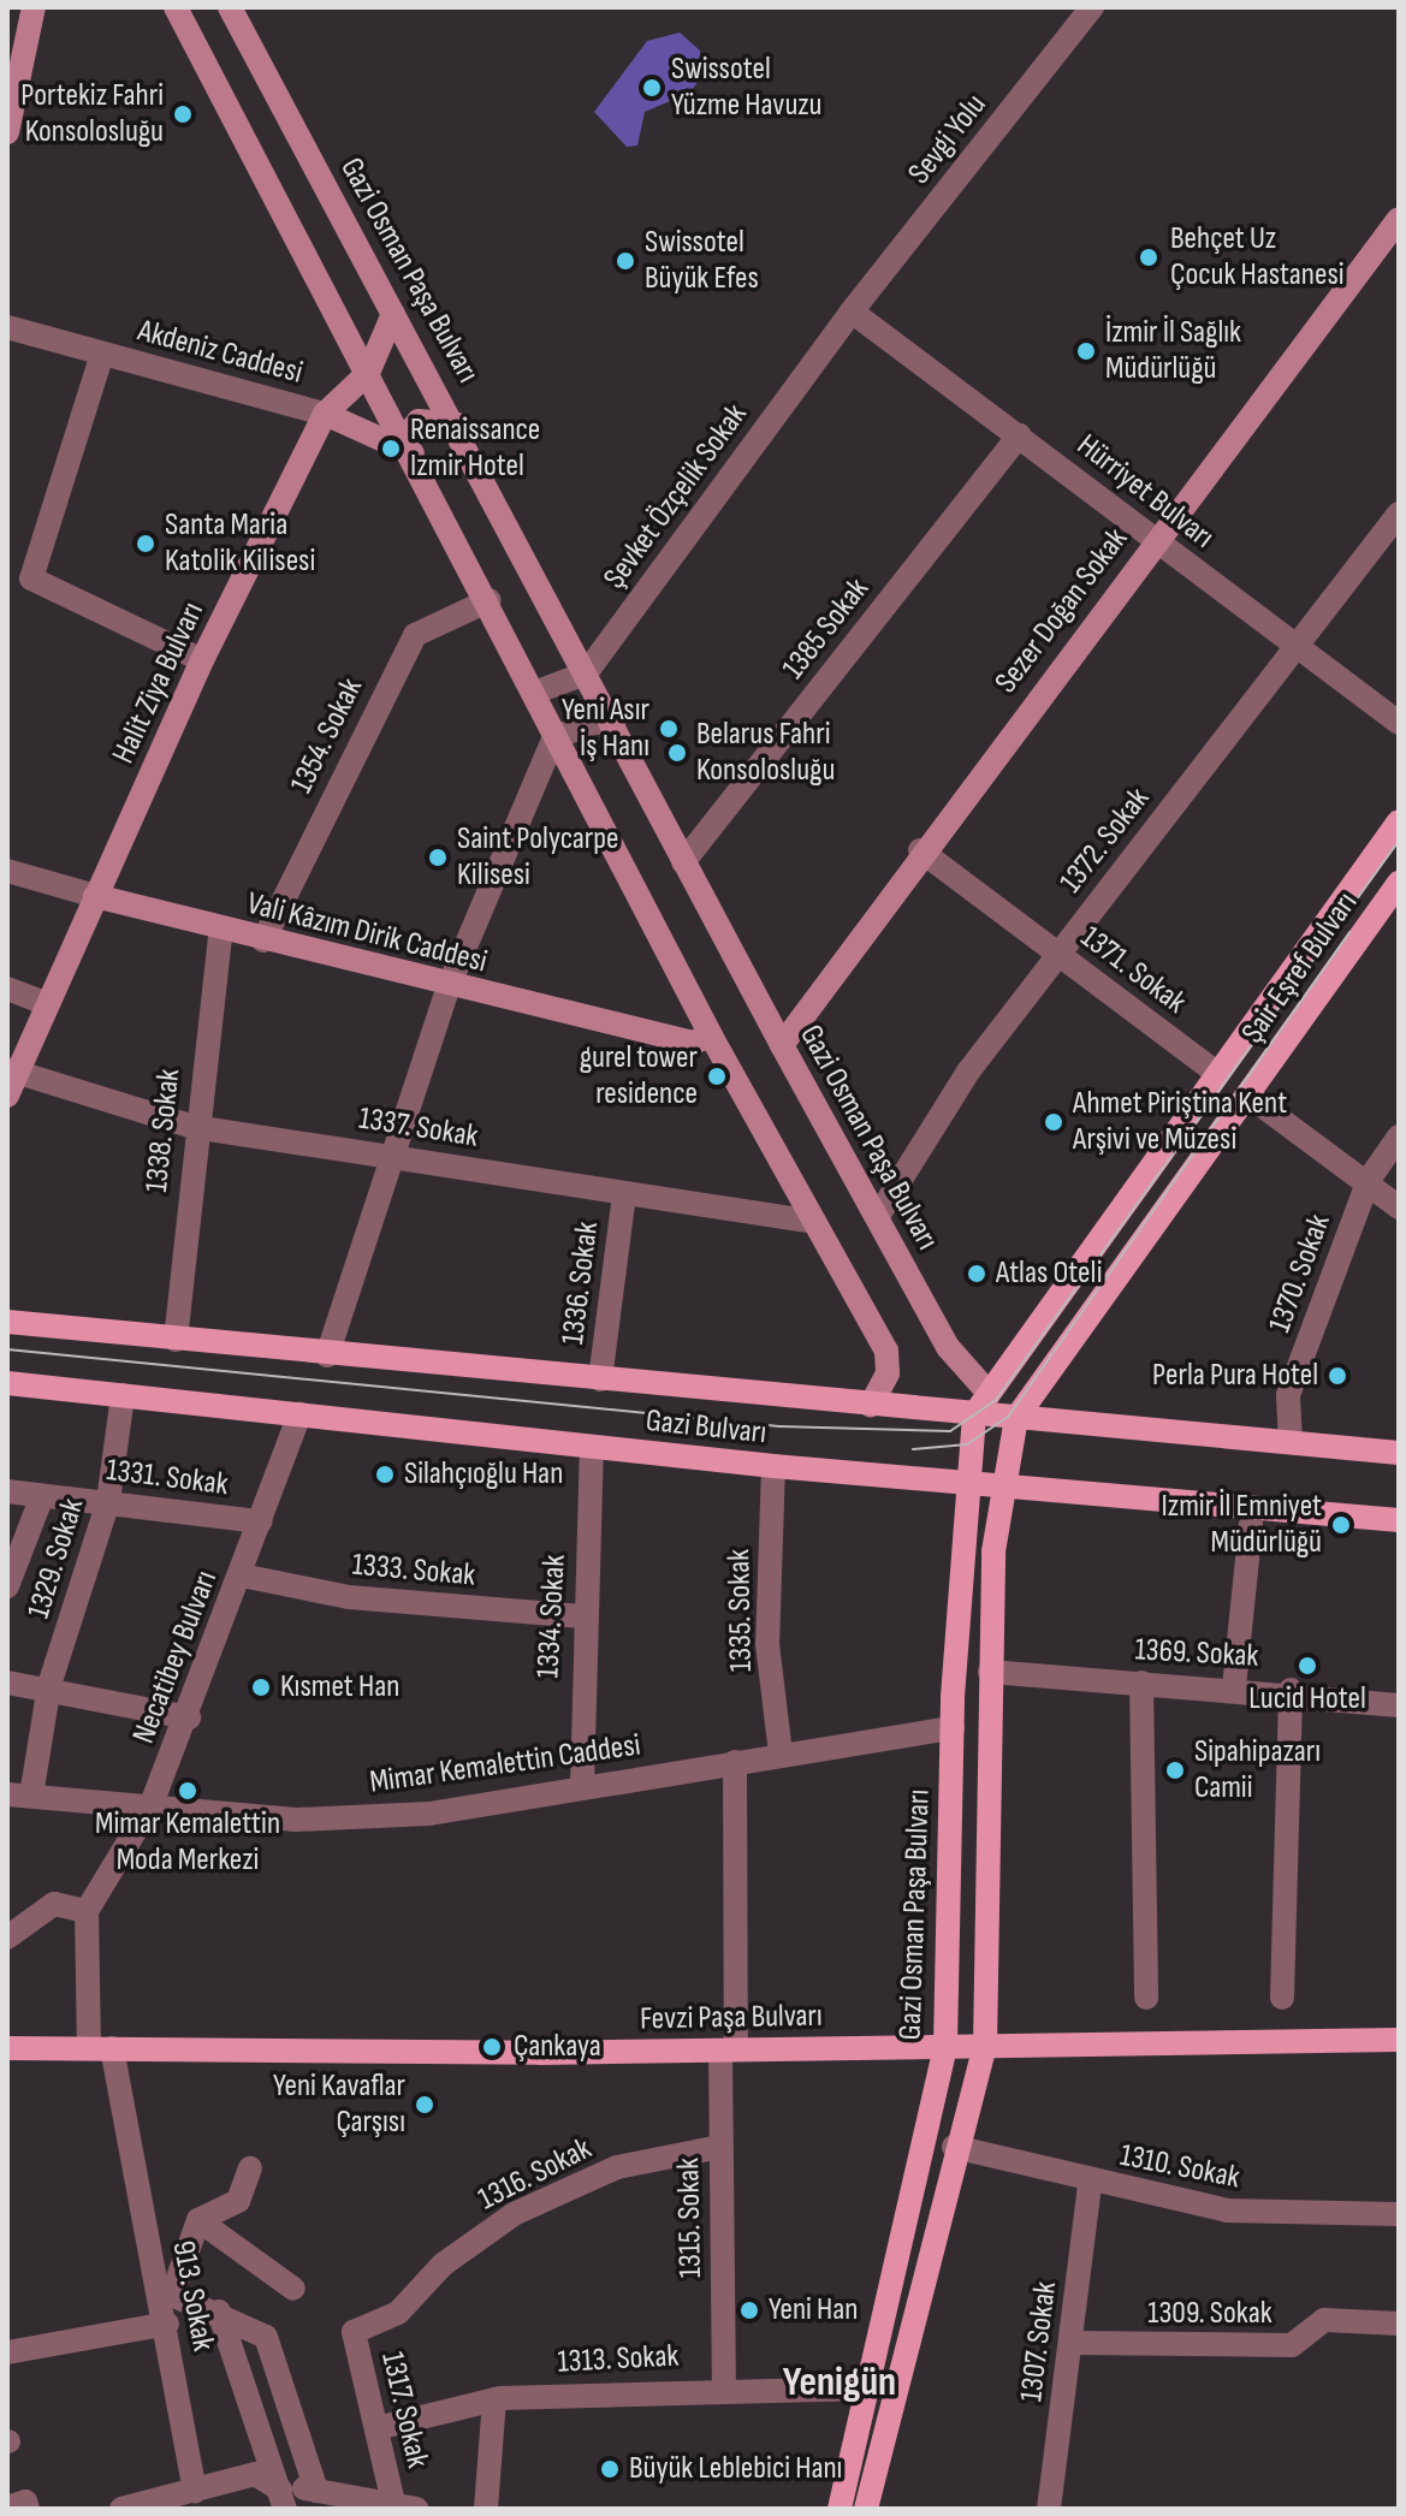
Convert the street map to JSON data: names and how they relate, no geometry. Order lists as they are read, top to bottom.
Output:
{
  "streets": {
    "main road": [
      "Gazi Osman Paşa Bulvarı",
      "Şair Eşref Bulvarı",
      "Gazi Bulvarı",
      "Fevzi Paşa Bulvarı"
    ],
    "street": [
      "Sevgi Yolu",
      "Akdeniz Caddesi",
      "Hürriyet Bulvarı",
      "Şevket Özçelik Sokak",
      "Sezer Doğan Sokak",
      "1385 Sokak",
      "Halit Ziya Bulvarı",
      "1354. Sokak",
      "1372. Sokak",
      "Vali Kâzım Dirik Caddesi",
      "1371. Sokak",
      "1337. Sokak",
      "1338. Sokak",
      "1370. Sokak",
      "1336. Sokak",
      "1331. Sokak",
      "1329. Sokak",
      "1333. Sokak",
      "1335. Sokak",
      "1334. Sokak",
      "1369. Sokak",
      "Necatibey Bulvarı",
      "Mimar Kemalettin Caddesi",
      "1310. Sokak",
      "1316. Sokak",
      "1315. Sokak",
      "913. Sokak",
      "1309. Sokak",
      "1307. Sokak",
      "1313. Sokak",
      "1317. Sokak"
    ]
  },
  "crossings": [
    ["Sevgi Yolu", "Hürriyet Bulvarı"],
    ["Sevgi Yolu", "Şevket Özçelik Sokak"],
    ["Gazi Osman Paşa Bulvarı", "Şevket Özçelik Sokak"],
    ["Gazi Osman Paşa Bulvarı", "Sezer Doğan Sokak"],
    ["Gazi Osman Paşa Bulvarı", "1385 Sokak"],
    ["Gazi Osman Paşa Bulvarı", "Halit Ziya Bulvarı"],
    ["Gazi Osman Paşa Bulvarı", "1372. Sokak"],
    ["Gazi Osman Paşa Bulvarı", "Gazi Bulvarı"],
    ["Gazi Osman Paşa Bulvarı", "Mimar Kemalettin Caddesi"],
    ["Gazi Osman Paşa Bulvarı", "Fevzi Paşa Bulvarı"],
    ["Gazi Osman Paşa Bulvarı", "1313. Sokak"],
    ["Akdeniz Caddesi", "Halit Ziya Bulvarı"],
    ["Hürriyet Bulvarı", "Şevket Özçelik Sokak"],
    ["Hürriyet Bulvarı", "Sezer Doğan Sokak"],
    ["Hürriyet Bulvarı", "1385 Sokak"],
    ["Hürriyet Bulvarı", "1372. Sokak"],
    ["Sezer Doğan Sokak", "1371. Sokak"],
    ["Halit Ziya Bulvarı", "Vali Kâzım Dirik Caddesi"],
    ["Halit Ziya Bulvarı", "1337. Sokak"],
    ["1354. Sokak", "Vali Kâzım Dirik Caddesi"],
    ["1372. Sokak", "1371. Sokak"],
    ["Vali Kâzım Dirik Caddesi", "1338. Sokak"],
    ["Şair Eşref Bulvarı", "Gazi Bulvarı"],
    ["1337. Sokak", "1338. Sokak"],
    ["1337. Sokak", "1336. Sokak"],
    ["1338. Sokak", "Gazi Bulvarı"],
    ["1370. Sokak", "Gazi Bulvarı"],
    ["1336. Sokak", "Gazi Bulvarı"],
    ["Gazi Bulvarı", "1329. Sokak"],
    ["Gazi Bulvarı", "1335. Sokak"],
    ["Gazi Bulvarı", "1334. Sokak"],
    ["Gazi Bulvarı", "Necatibey Bulvarı"],
    ["1331. Sokak", "1329. Sokak"],
    ["1331. Sokak", "Necatibey Bulvarı"],
    ["1329. Sokak", "Mimar Kemalettin Caddesi"],
    ["1333. Sokak", "1334. Sokak"],
    ["1333. Sokak", "Necatibey Bulvarı"],
    ["1335. Sokak", "Mimar Kemalettin Caddesi"],
    ["1334. Sokak", "Mimar Kemalettin Caddesi"],
    ["Necatibey Bulvarı", "Mimar Kemalettin Caddesi"],
    ["Mimar Kemalettin Caddesi", "1315. Sokak"],
    ["Fevzi Paşa Bulvarı", "1315. Sokak"],
    ["Fevzi Paşa Bulvarı", "913. Sokak"],
    ["1310. Sokak", "1307. Sokak"],
    ["1316. Sokak", "1315. Sokak"],
    ["1316. Sokak", "1317. Sokak"],
    ["1315. Sokak", "1313. Sokak"],
    ["1309. Sokak", "1307. Sokak"],
    ["1313. Sokak", "1317. Sokak"]
  ],
  "districts": ["Yenigün"],
  "places": [
    "Swissotel Yüzme Havuzu",
    "Portekiz Fahri Konsolosluğu",
    "Behçet Uz Çocuk Hastanesi",
    "Swissotel Büyük Efes",
    "İzmir İl Sağlık Müdürlüğü",
    "Renaissance Izmir Hotel",
    "Santa Maria Katolik Kilisesi",
    "Yeni Asır İş Hanı",
    "Belarus Fahri Konsolosluğu",
    "Saint Polycarpe Kilisesi",
    "gurel tower residence",
    "Ahmet Piriştina Kent Arşivi ve Müzesi",
    "Atlas Oteli",
    "Perla Pura Hotel",
    "Silahçıoğlu Han",
    "Izmir İl Emniyet Müdürlüğü",
    "Lucid Hotel",
    "Kısmet Han",
    "Sipahipazarı Camii",
    "Mimar Kemalettin Moda Merkezi",
    "Çankaya",
    "Yeni Kavaflar Çarşısı",
    "Yeni Han",
    "Büyük Leblebici Hanı"
  ]
}
